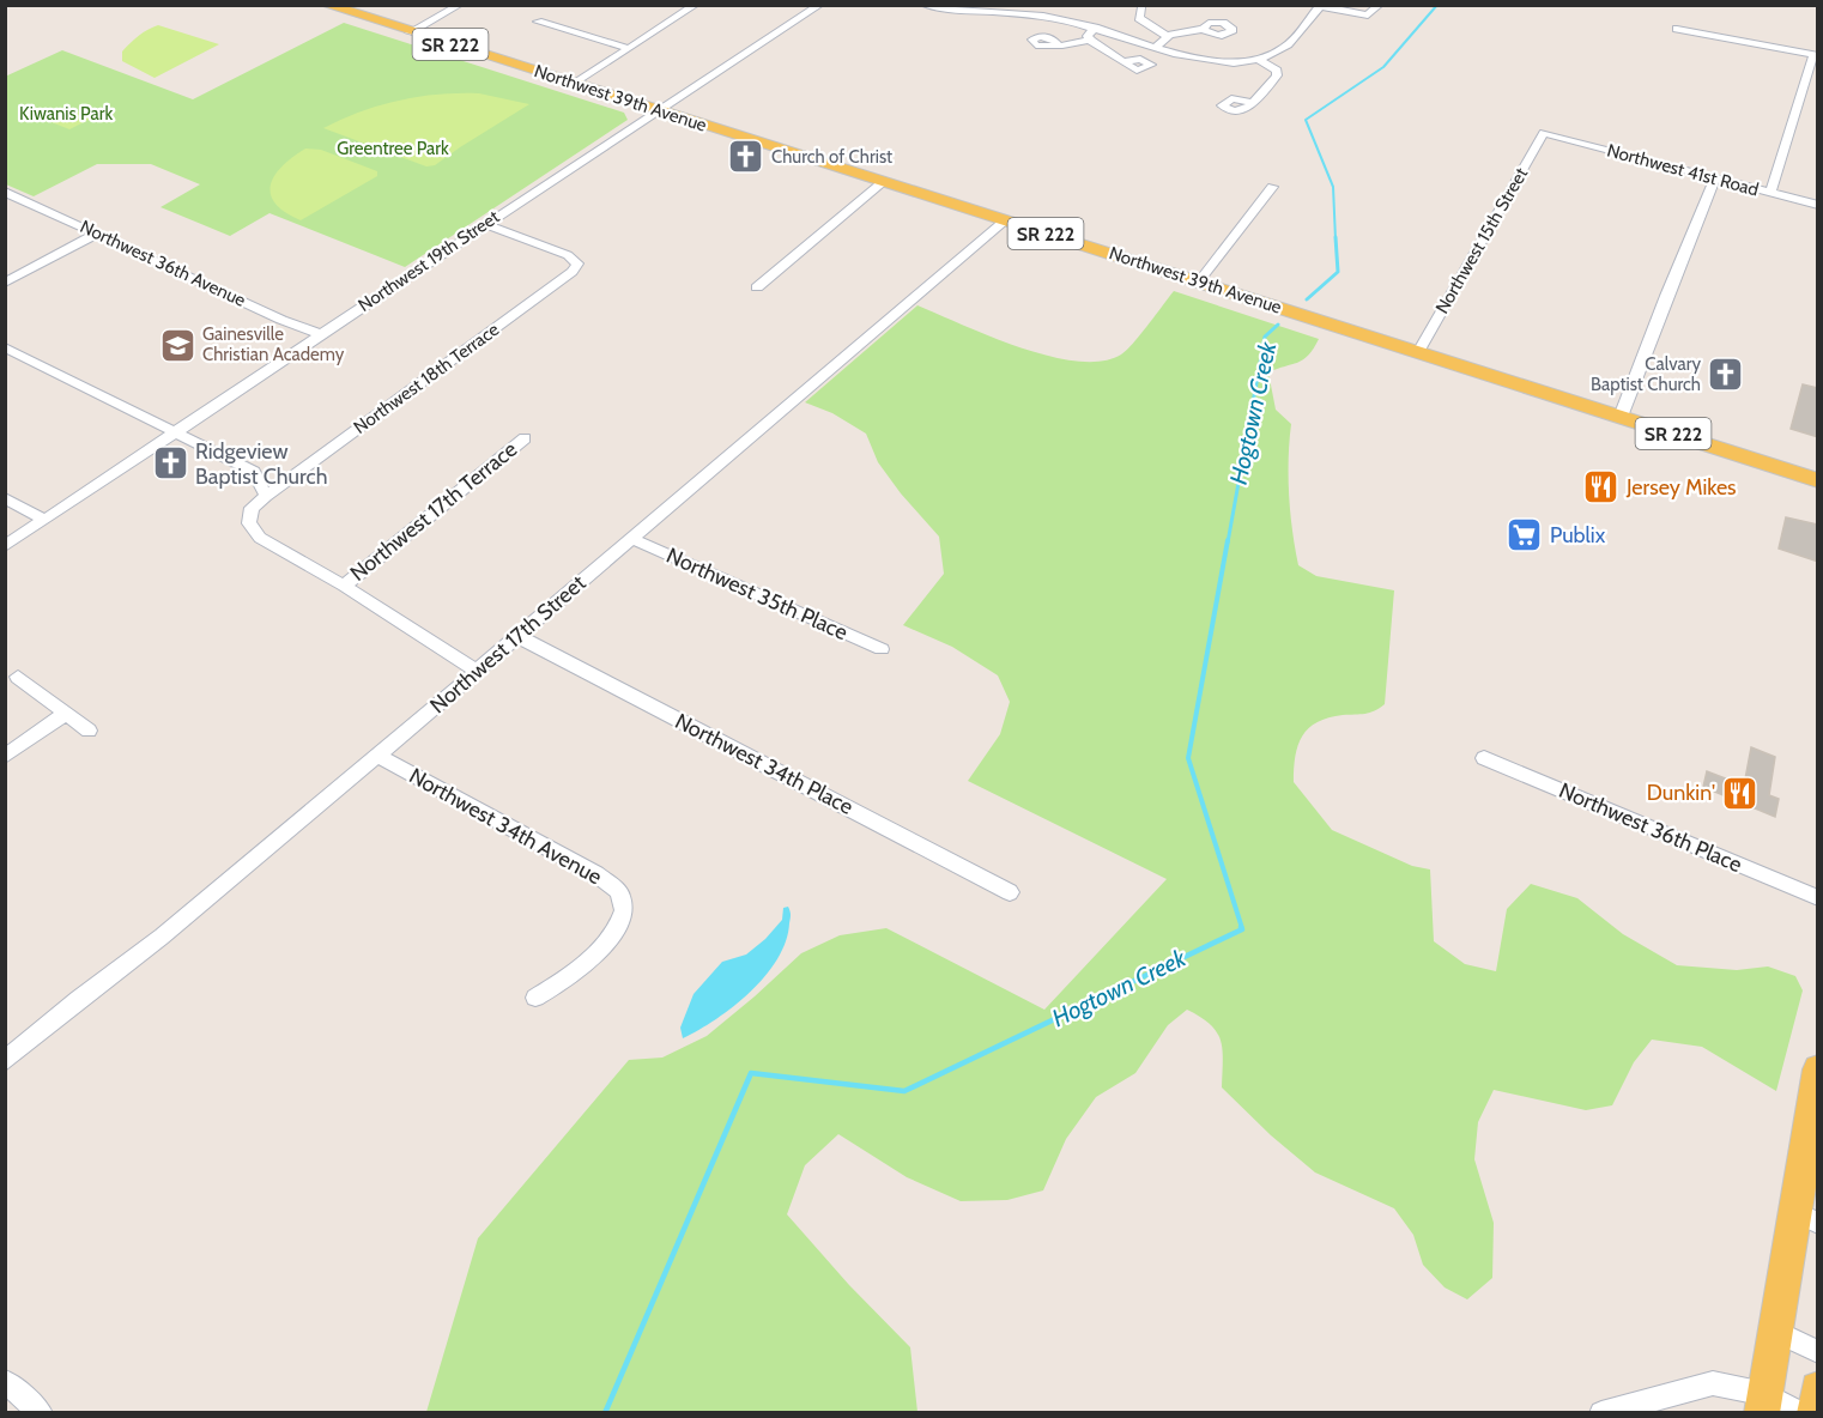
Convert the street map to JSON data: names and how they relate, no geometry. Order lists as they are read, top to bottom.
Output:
{
  "streets": {
    "main road": ["SR 222", "Northwest 39th Avenue"],
    "street": [
      "Northwest 41st Road",
      "Northwest 15th Street",
      "Northwest 19th Street",
      "Northwest 36th Avenue",
      "Northwest 18th Terrace",
      "Northwest 17th Terrace",
      "Northwest 35th Place",
      "Northwest 17th Street",
      "Northwest 34th Place",
      "Northwest 34th Avenue",
      "Northwest 36th Place"
    ]
  },
  "crossings": [
    ["Northwest 39th Avenue", "Northwest 15th Street"],
    ["Northwest 39th Avenue", "Northwest 19th Street"],
    ["Northwest 39th Avenue", "Northwest 17th Street"],
    ["Northwest 41st Road", "Northwest 15th Street"],
    ["Northwest 19th Street", "Northwest 36th Avenue"],
    ["Northwest 19th Street", "Northwest 18th Terrace"],
    ["Northwest 18th Terrace", "Northwest 17th Terrace"],
    ["Northwest 35th Place", "Northwest 17th Street"],
    ["Northwest 17th Street", "Northwest 34th Place"],
    ["Northwest 17th Street", "Northwest 34th Avenue"]
  ],
  "water": ["Hogtown Creek"],
  "parks": ["Kiwanis Park", "Greentree Park"],
  "places": {
    "church": ["Church of Christ", "Calvary Baptist Church", "Ridgeview Baptist Church"],
    "school or university": ["Gainesville Christian Academy"],
    "restaurant": ["Jersey Mikes", "Dunkin'"],
    "supermarket": ["Publix"]
  }
}
